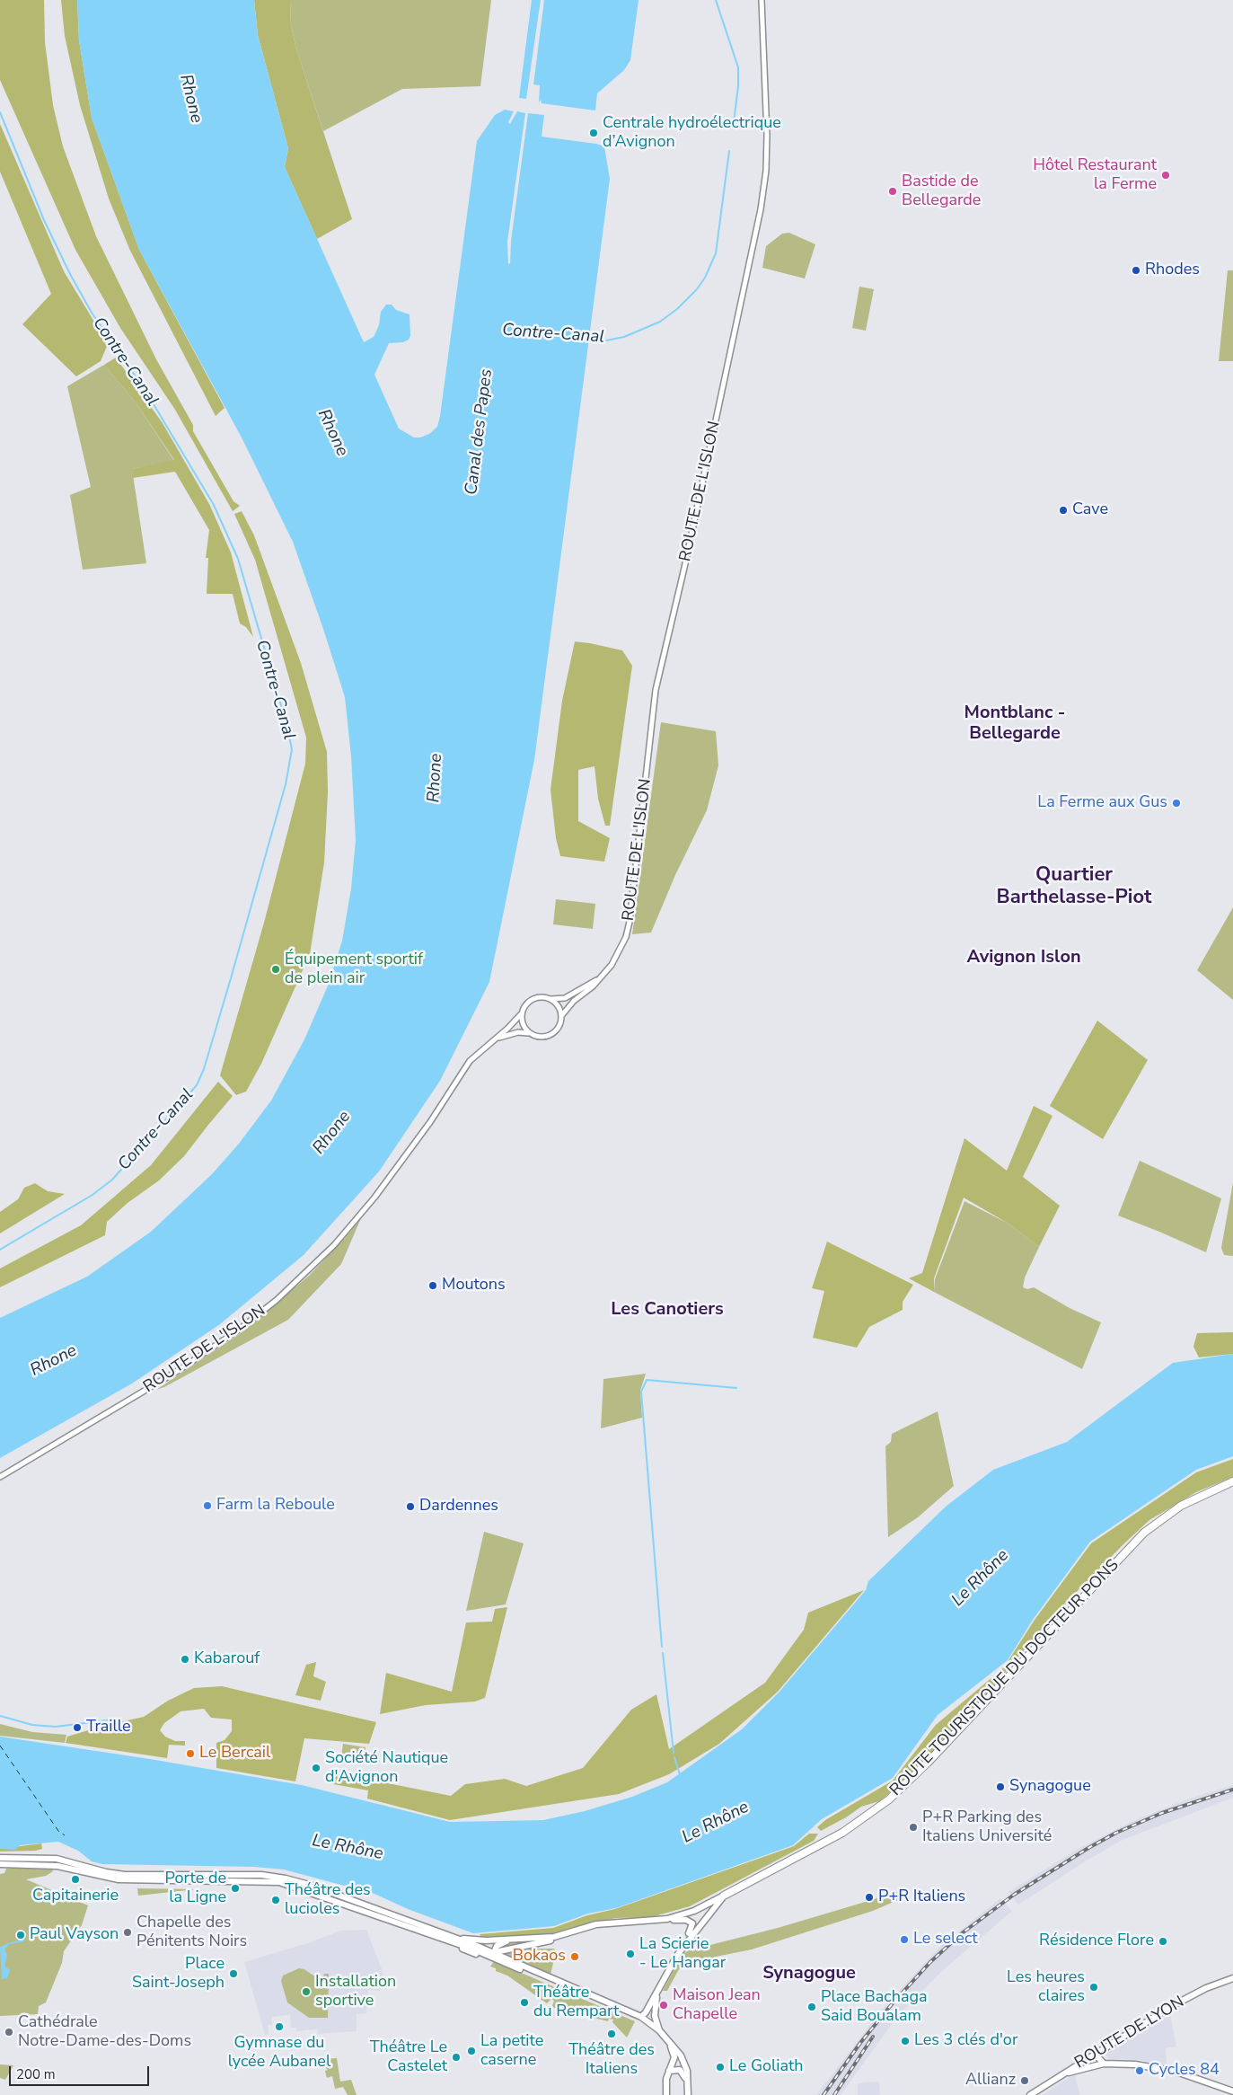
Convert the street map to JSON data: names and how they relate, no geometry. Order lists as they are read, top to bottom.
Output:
{
  "streets": {
    "highway": ["ROUTE TOURISTIQUE DU DOCTEUR PONS"],
    "main road": ["ROUTE DE LYON"],
    "street": ["ROUTE DE L'ISLON"]
  },
  "districts": [
    "Montblanc - Bellegarde",
    "Quartier Barthelasse-Piot",
    "Avignon Islon",
    "Les Canotiers",
    "Synagogue"
  ],
  "water": [
    "Rhone",
    "Contre-Canal",
    "Canal des Papes",
    "Le Rhône"
  ],
  "places": [
    "Centrale hydroélectrique d’Avignon",
    "Hôtel Restaurant la Ferme",
    "Bastide de Bellegarde",
    "Rhodes",
    "Cave",
    "La Ferme aux Gus",
    "Équipement sportif de plein air",
    "Moutons",
    "Farm la Reboule",
    "Dardennes",
    "Kabarouf",
    "Traille",
    "Le Bercail",
    "Société Nautique d'Avignon",
    "Synagogue",
    "P+R Parking des Italiens Université",
    "Capitainerie",
    "Porte de la Ligne",
    "P+R Italiens",
    "Théâtre des lucioles",
    "Chapelle des Pénitents Noirs",
    "Paul Vayson",
    "Le select",
    "Résidence Flore",
    "La Scierie - Le Hangar",
    "Bokaos",
    "Place Saint-Joseph",
    "Les heures claires",
    "Installation sportive",
    "Théâtre du Rempart",
    "Maison Jean Chapelle",
    "Place Bachaga Said Boualam",
    "Gymnase du lycée Aubanel",
    "Cathédrale Notre-Dame-des-Doms",
    "Théâtre des Italiens",
    "Les 3 clés d'or",
    "La petite caserne",
    "Théâtre Le Castelet",
    "Le Goliath",
    "Cycles 84",
    "Allianz"
  ],
  "scale_bar": "200 m"
}
